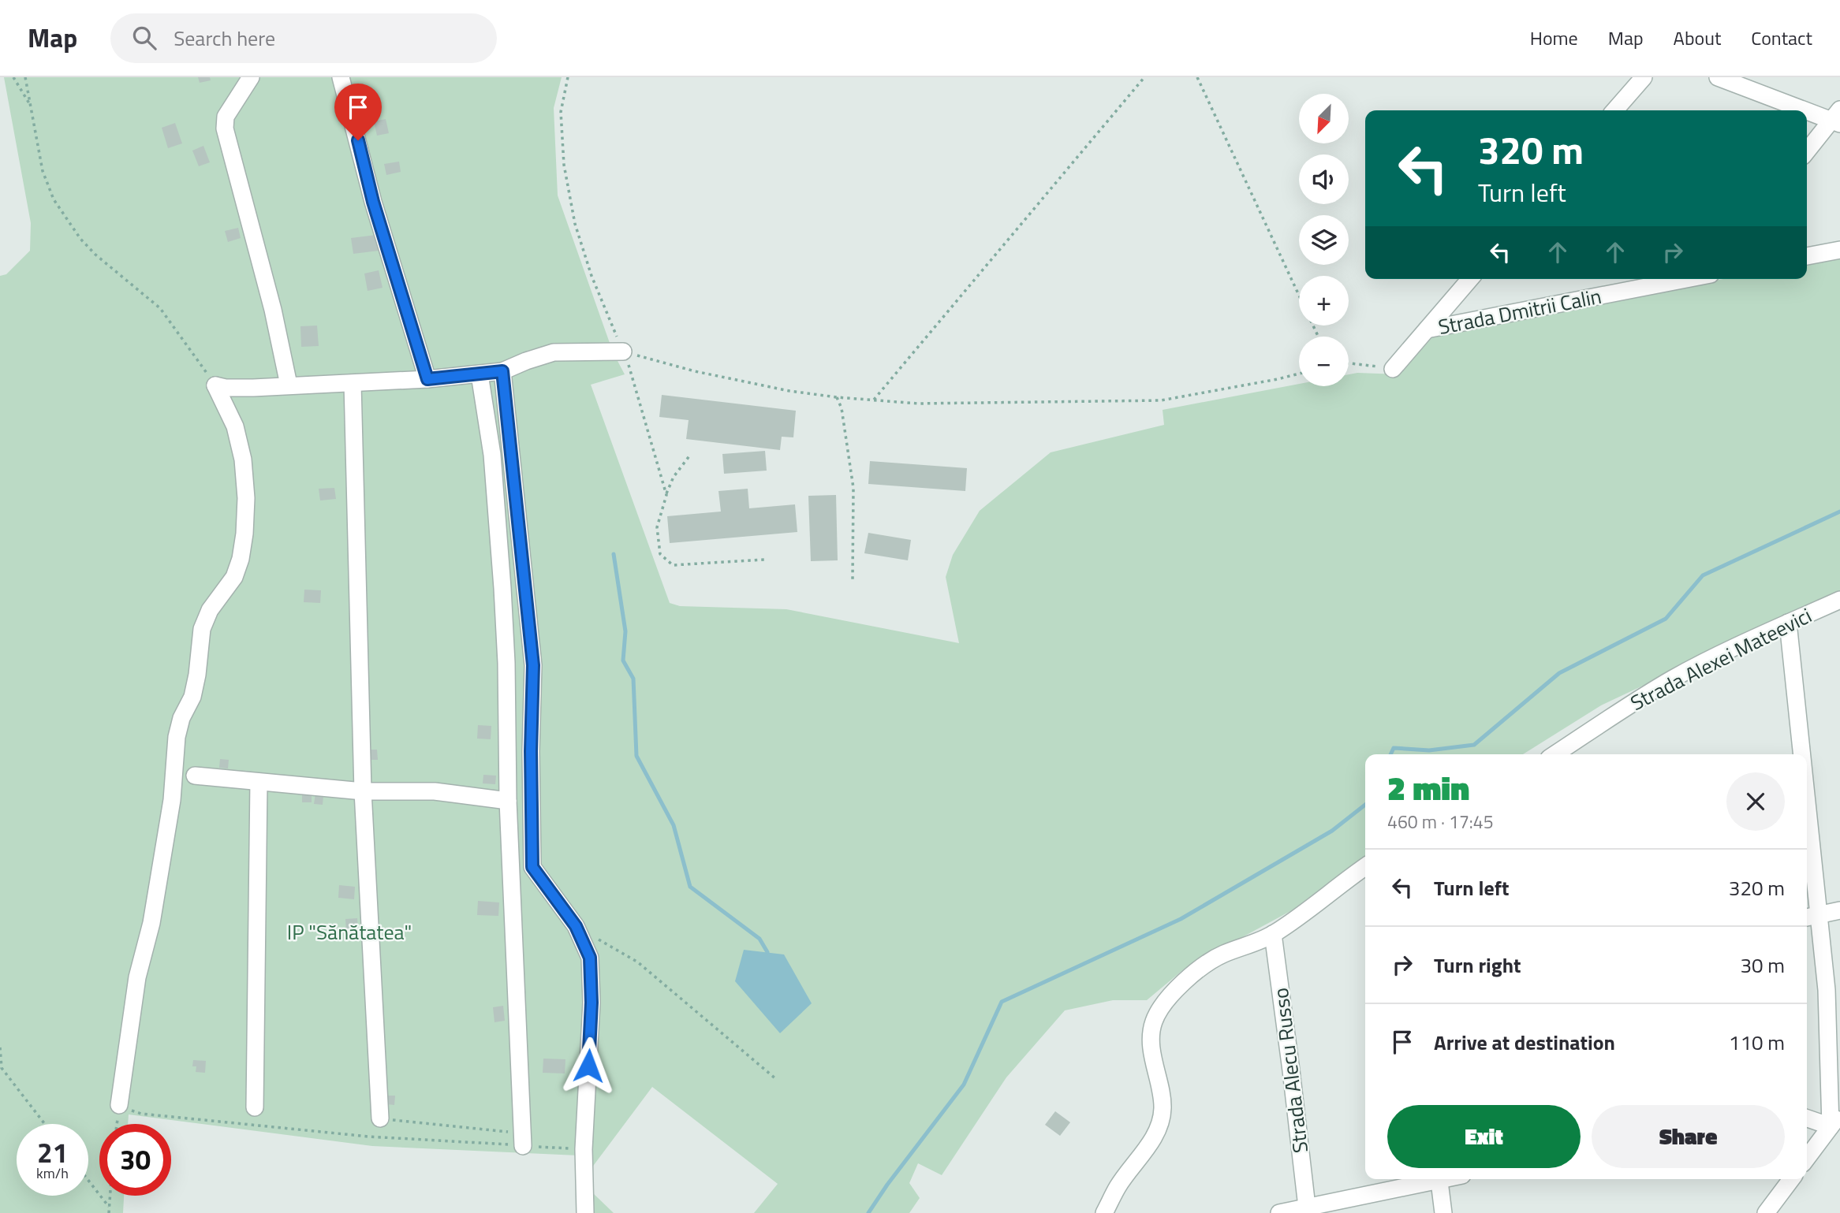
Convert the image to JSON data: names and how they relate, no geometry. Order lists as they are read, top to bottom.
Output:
{
  "streets": {
    "street": ["Strada Dmitrii Calin", "Strada Alexei Mateevici", "Strada Alecu Russo"]
  },
  "parks": ["IP \"Sănătatea\""],
  "north": "bottom left",
  "page": {
    "header": "Map",
    "search": "Search here",
    "nav": [
      "Home",
      "Map",
      "About",
      "Contact"
    ],
    "map_buttons": ["+", "−"],
    "turn": ["320 m", "Turn left"],
    "heading": ["2 min", "460 m · 17:45"],
    "list": [
      {
        "name": "Turn left",
        "value": "320 m"
      },
      {
        "name": "Turn right",
        "value": "30 m"
      },
      {
        "name": "Arrive at destination",
        "value": "110 m"
      }
    ],
    "buttons": ["Exit", "Share"],
    "speed": "21 km/h",
    "limit": "30"
  }
}
